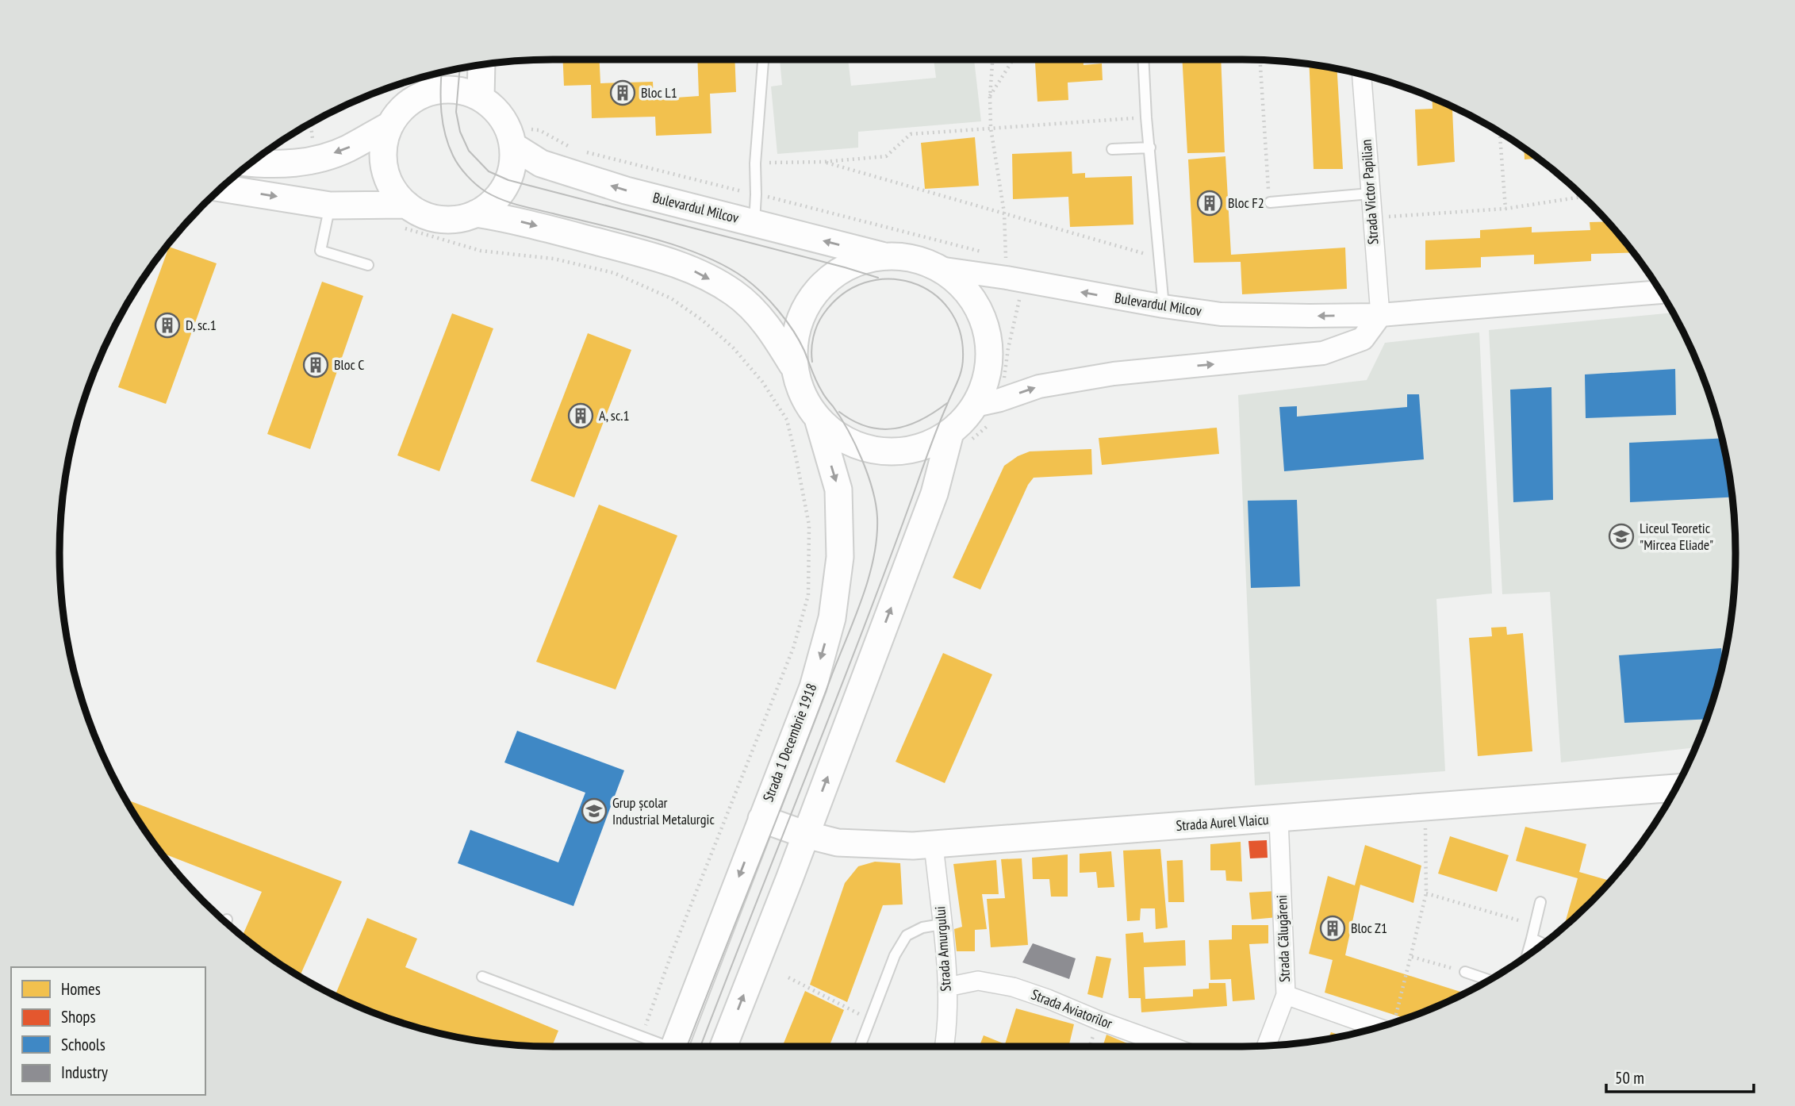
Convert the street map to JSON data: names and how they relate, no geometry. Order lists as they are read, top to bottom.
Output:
{
  "streets": {
    "main road": ["Bulevardul Milcov", "Strada 1 Decembrie 1918", "Strada Aurel Vlaicu"],
    "street": [
      "Strada Victor Papilian",
      "Strada Călugăreni",
      "Strada Amurgului",
      "Strada Aviatorilor"
    ]
  },
  "crossings": [
    ["Strada Victor Papilian", "Bulevardul Milcov"],
    ["Bulevardul Milcov", "Strada 1 Decembrie 1918"],
    ["Strada 1 Decembrie 1918", "Strada Aurel Vlaicu"],
    ["Strada Aurel Vlaicu", "Strada Călugăreni"],
    ["Strada Aurel Vlaicu", "Strada Amurgului"],
    ["Strada Amurgului", "Strada Aviatorilor"]
  ],
  "places": {
    "building": [
      "Bloc L1",
      "Bloc F2",
      "D, sc.1",
      "Bloc C",
      "A, sc.1",
      "Bloc Z1"
    ],
    "school or university": ["Liceul Teoretic \"Mircea Eliade\"", "Grup școlar Industrial Metalurgic"]
  },
  "legend": [
    "Homes",
    "Shops",
    "Schools",
    "Industry"
  ],
  "scale_bar": "50 m"
}
